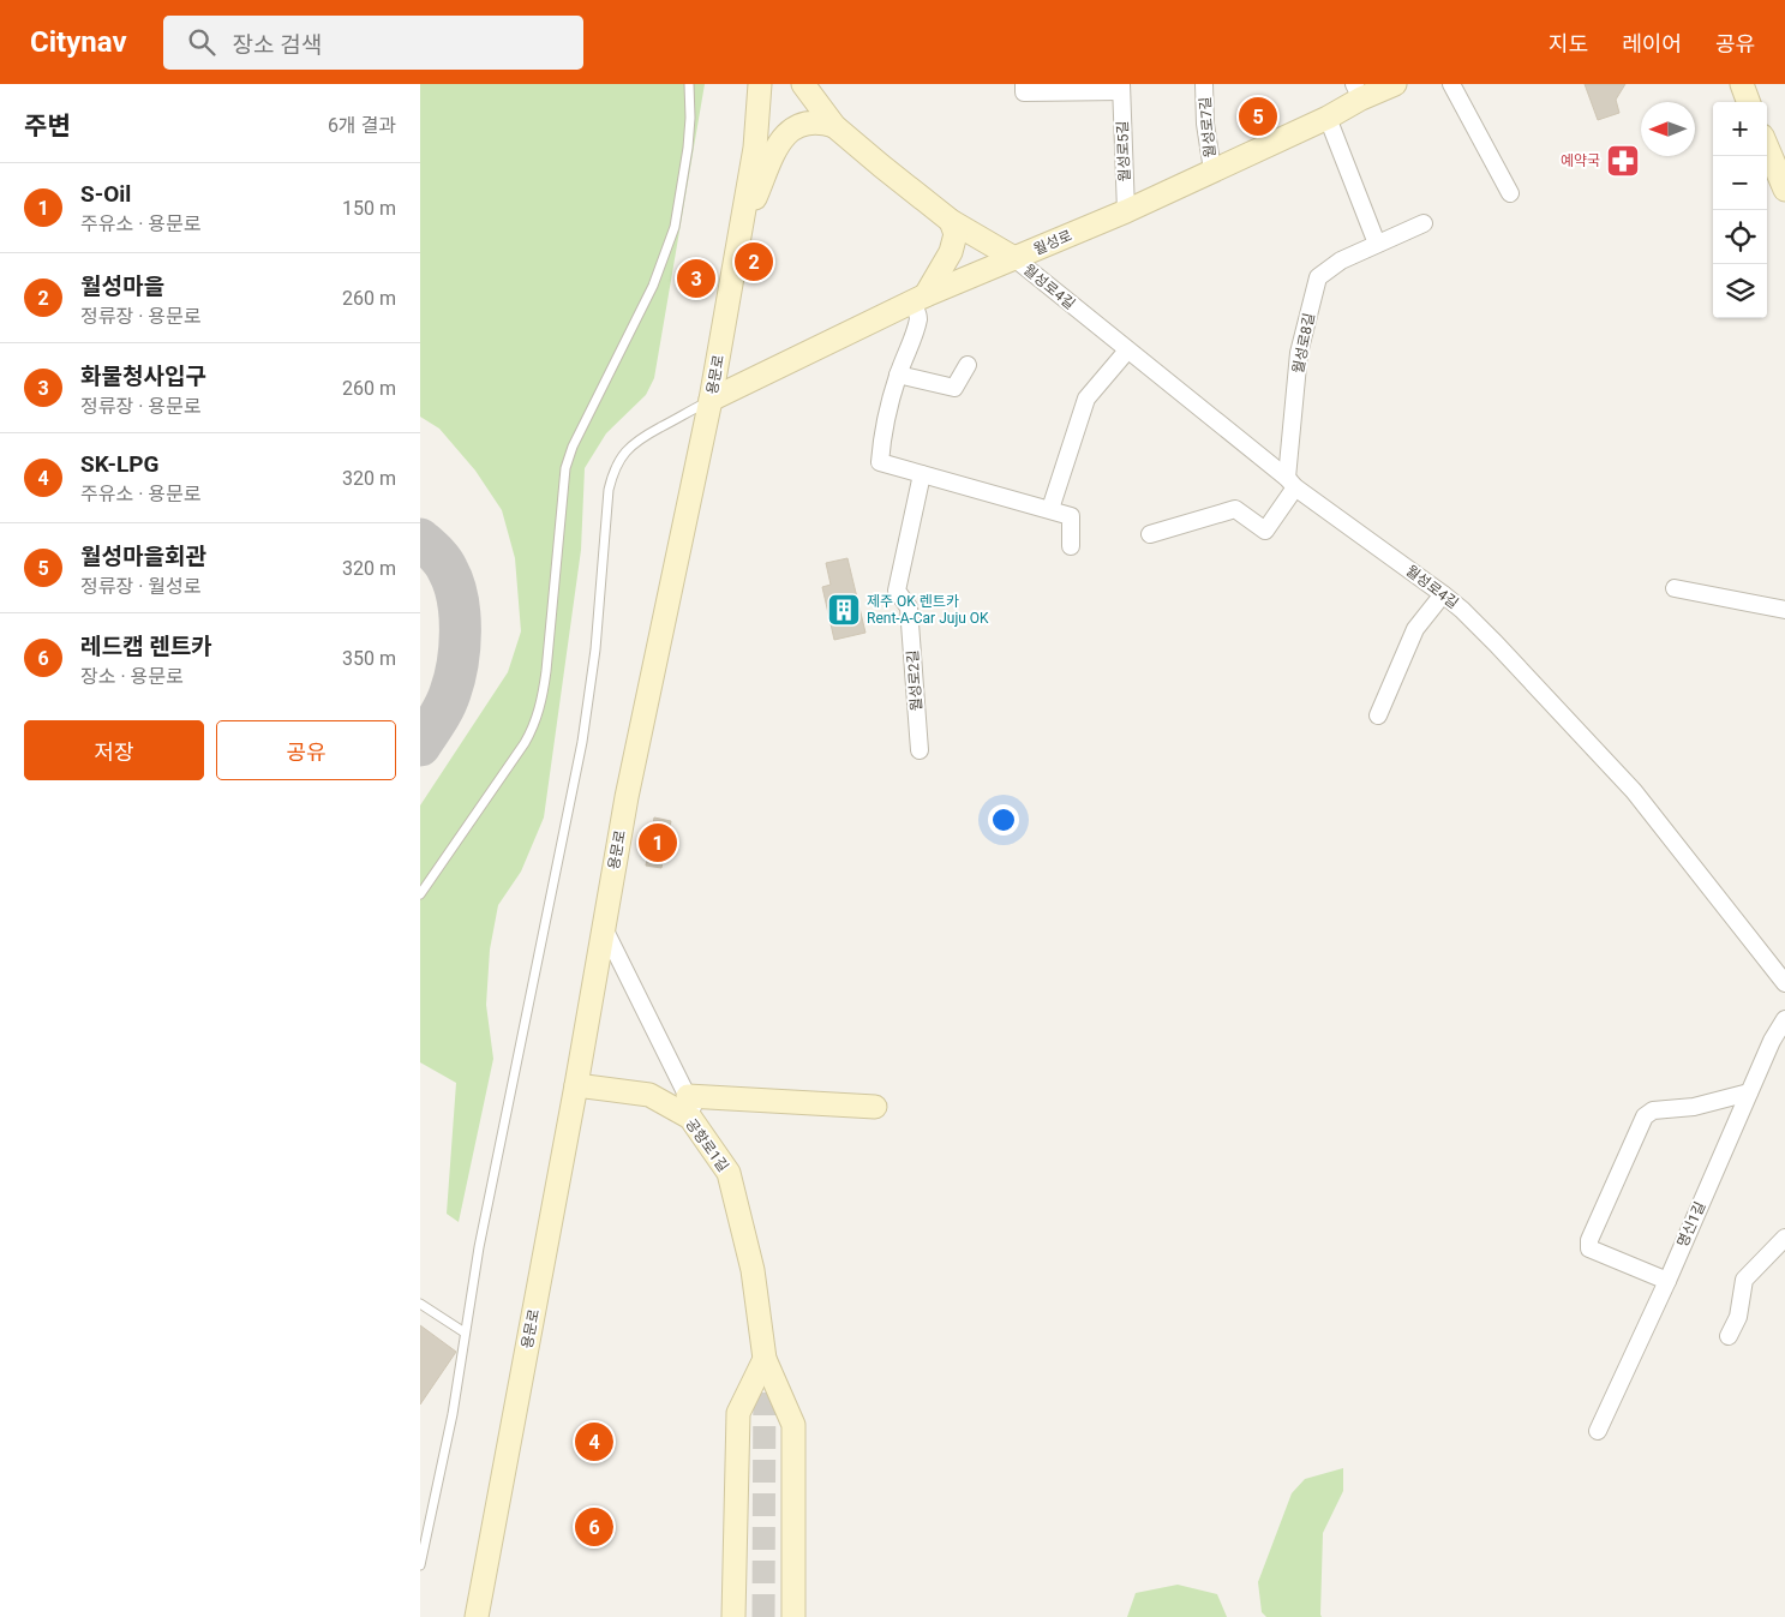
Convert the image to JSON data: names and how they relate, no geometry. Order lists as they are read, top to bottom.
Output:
{
  "streets": {
    "street": [
      "월성로7길",
      "월성로5길",
      "월성로",
      "월성로4길",
      "월성로8길",
      "용문로",
      "월성로2길",
      "공항로1길",
      "명신1길"
    ]
  },
  "crossings": [
    ["월성로7길", "월성로"],
    ["월성로5길", "월성로"],
    ["월성로", "월성로4길"],
    ["월성로", "용문로"],
    ["월성로4길", "월성로8길"],
    ["용문로", "공항로1길"]
  ],
  "places": {
    "pharmacy": ["예약국"],
    "building": ["제주 OK 렌트카 Rent-A-Car Juju OK"]
  },
  "north": "left",
  "page": {
    "header": "Citynav",
    "search": "장소 검색",
    "nav": ["지도", "레이어", "공유"],
    "heading": ["주변", "6개 결과"],
    "pins": [
      "5",
      "2",
      "3",
      "1",
      "4",
      "6"
    ],
    "map_buttons": ["+", "−"],
    "list": [
      {
        "mark": "1",
        "name": "S-Oil",
        "note": "주유소 · 용문로",
        "value": "150 m"
      },
      {
        "mark": "2",
        "name": "월성마을",
        "note": "정류장 · 용문로",
        "value": "260 m"
      },
      {
        "mark": "3",
        "name": "화물청사입구",
        "note": "정류장 · 용문로",
        "value": "260 m"
      },
      {
        "mark": "4",
        "name": "SK-LPG",
        "note": "주유소 · 용문로",
        "value": "320 m"
      },
      {
        "mark": "5",
        "name": "월성마을회관",
        "note": "정류장 · 월성로",
        "value": "320 m"
      },
      {
        "mark": "6",
        "name": "레드캡 렌트카",
        "note": "장소 · 용문로",
        "value": "350 m"
      }
    ],
    "buttons": ["저장", "공유"]
  }
}
